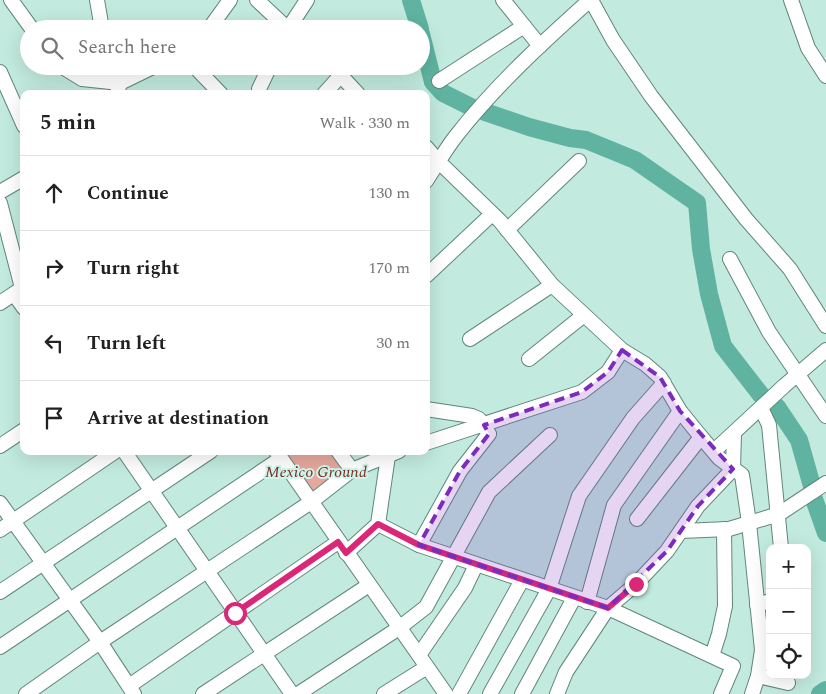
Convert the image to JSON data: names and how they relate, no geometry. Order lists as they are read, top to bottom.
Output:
{
  "parks": ["Mexico Ground"],
  "page": {
    "search": "Search here",
    "heading": ["5 min", "Walk · 330 m"],
    "list": [
      ["Continue", "130 m"],
      ["Turn right", "170 m"],
      ["Turn left", "30 m"],
      "Arrive at destination"
    ],
    "map_buttons": ["+", "−"]
  }
}
